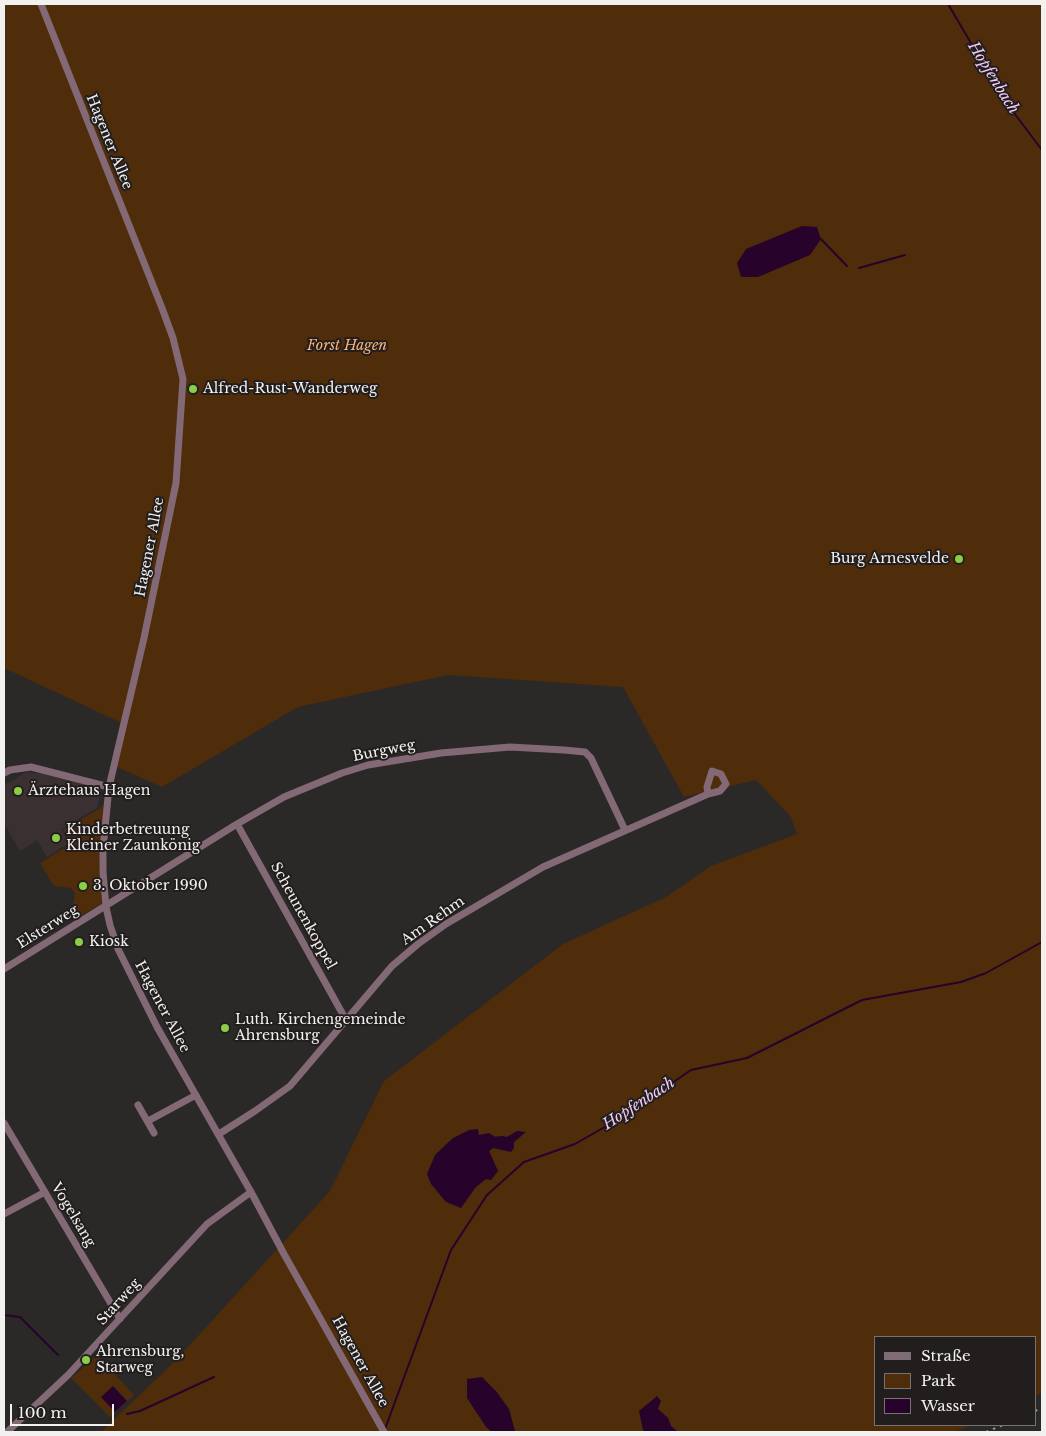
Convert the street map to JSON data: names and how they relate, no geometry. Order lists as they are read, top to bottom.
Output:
{
  "streets": {
    "street": [
      "Hagener Allee",
      "Burgweg",
      "Scheunenkoppel",
      "Am Rehm",
      "Elsterweg",
      "Vogelsang",
      "Starweg"
    ]
  },
  "crossings": [
    ["Hagener Allee", "Burgweg"],
    ["Hagener Allee", "Am Rehm"],
    ["Hagener Allee", "Elsterweg"],
    ["Hagener Allee", "Starweg"],
    ["Burgweg", "Scheunenkoppel"],
    ["Burgweg", "Am Rehm"],
    ["Burgweg", "Elsterweg"],
    ["Scheunenkoppel", "Am Rehm"],
    ["Vogelsang", "Starweg"]
  ],
  "water": ["Hopfenbach"],
  "parks": ["Forst Hagen"],
  "places": [
    "Alfred-Rust-Wanderweg",
    "Burg Arnesvelde",
    "Ärztehaus Hagen",
    "Kinderbetreuung Kleiner Zaunkönig",
    "3. Oktober 1990",
    "Kiosk",
    "Luth. Kirchengemeinde Ahrensburg",
    "Ahrensburg, Starweg"
  ],
  "legend": ["Straße", "Park", "Wasser"],
  "scale_bar": "100 m"
}
